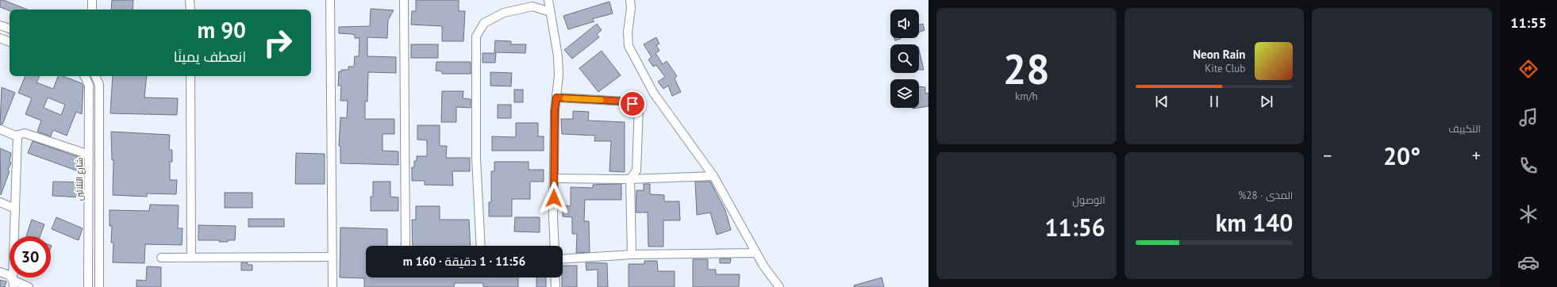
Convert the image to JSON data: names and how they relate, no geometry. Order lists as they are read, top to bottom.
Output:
{
  "streets": {
    "street": ["شارع الثلاثين"]
  },
  "page": {
    "tabs": "11:55",
    "tile": [
      "التكييف",
      ["28", "km/h"],
      ["المدى · 28%", "140 km"],
      ["الوصول", "11:56"]
    ],
    "turn": ["90 m", "انعطف يمينًا"],
    "song": ["Neon Rain", "Kite Club"],
    "heat": ["−", "20°", "+"],
    "limit": "30",
    "trip": "11:56 · 1 دقيقة · 160 m"
  }
}
